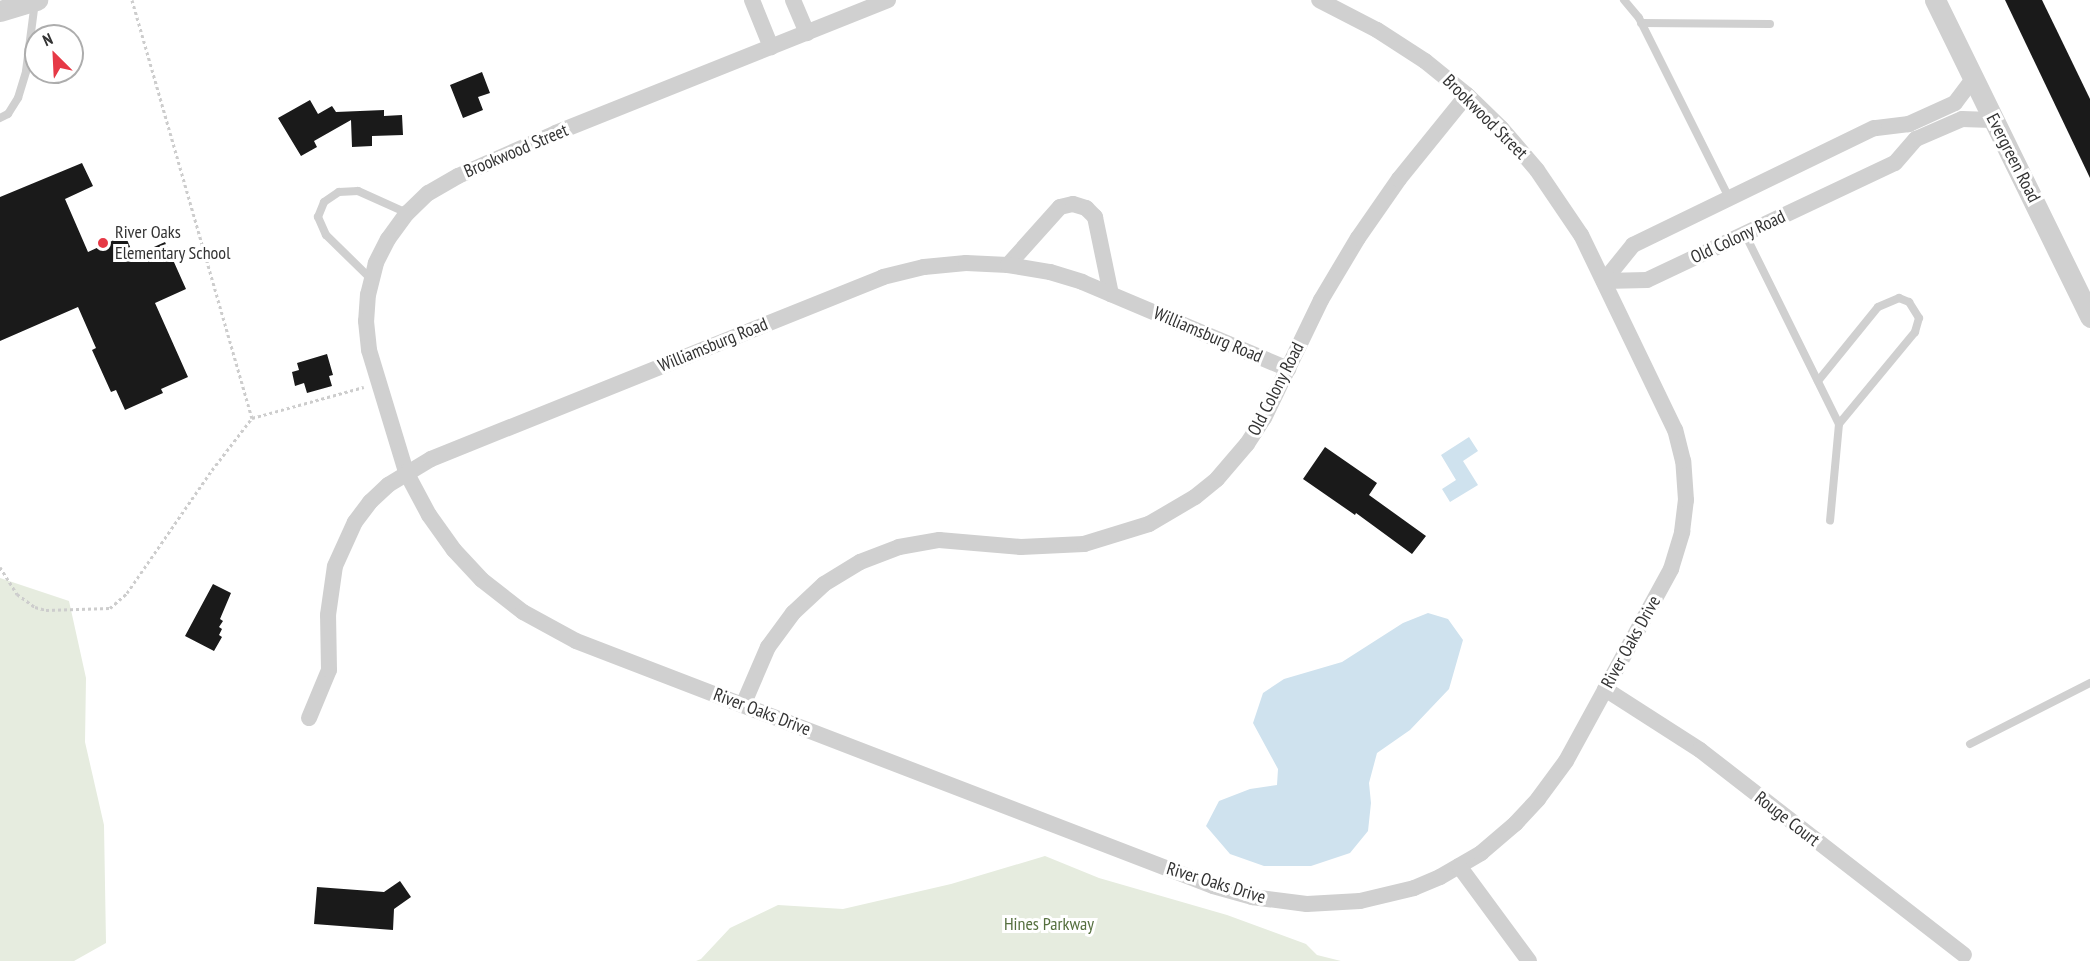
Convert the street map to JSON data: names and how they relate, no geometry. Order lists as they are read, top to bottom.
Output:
{
  "streets": {
    "street": [
      "Brookwood Street",
      "Evergreen Road",
      "Old Colony Road",
      "Williamsburg Road",
      "River Oaks Drive",
      "Rouge Court"
    ]
  },
  "crossings": [
    ["Brookwood Street", "Old Colony Road"],
    ["Brookwood Street", "Williamsburg Road"],
    ["Brookwood Street", "River Oaks Drive"],
    ["Evergreen Road", "Old Colony Road"],
    ["Old Colony Road", "Williamsburg Road"],
    ["Old Colony Road", "River Oaks Drive"],
    ["Williamsburg Road", "River Oaks Drive"],
    ["River Oaks Drive", "Rouge Court"]
  ],
  "parks": ["Hines Parkway"],
  "places": ["River Oaks Elementary School"],
  "north": "top left"
}
